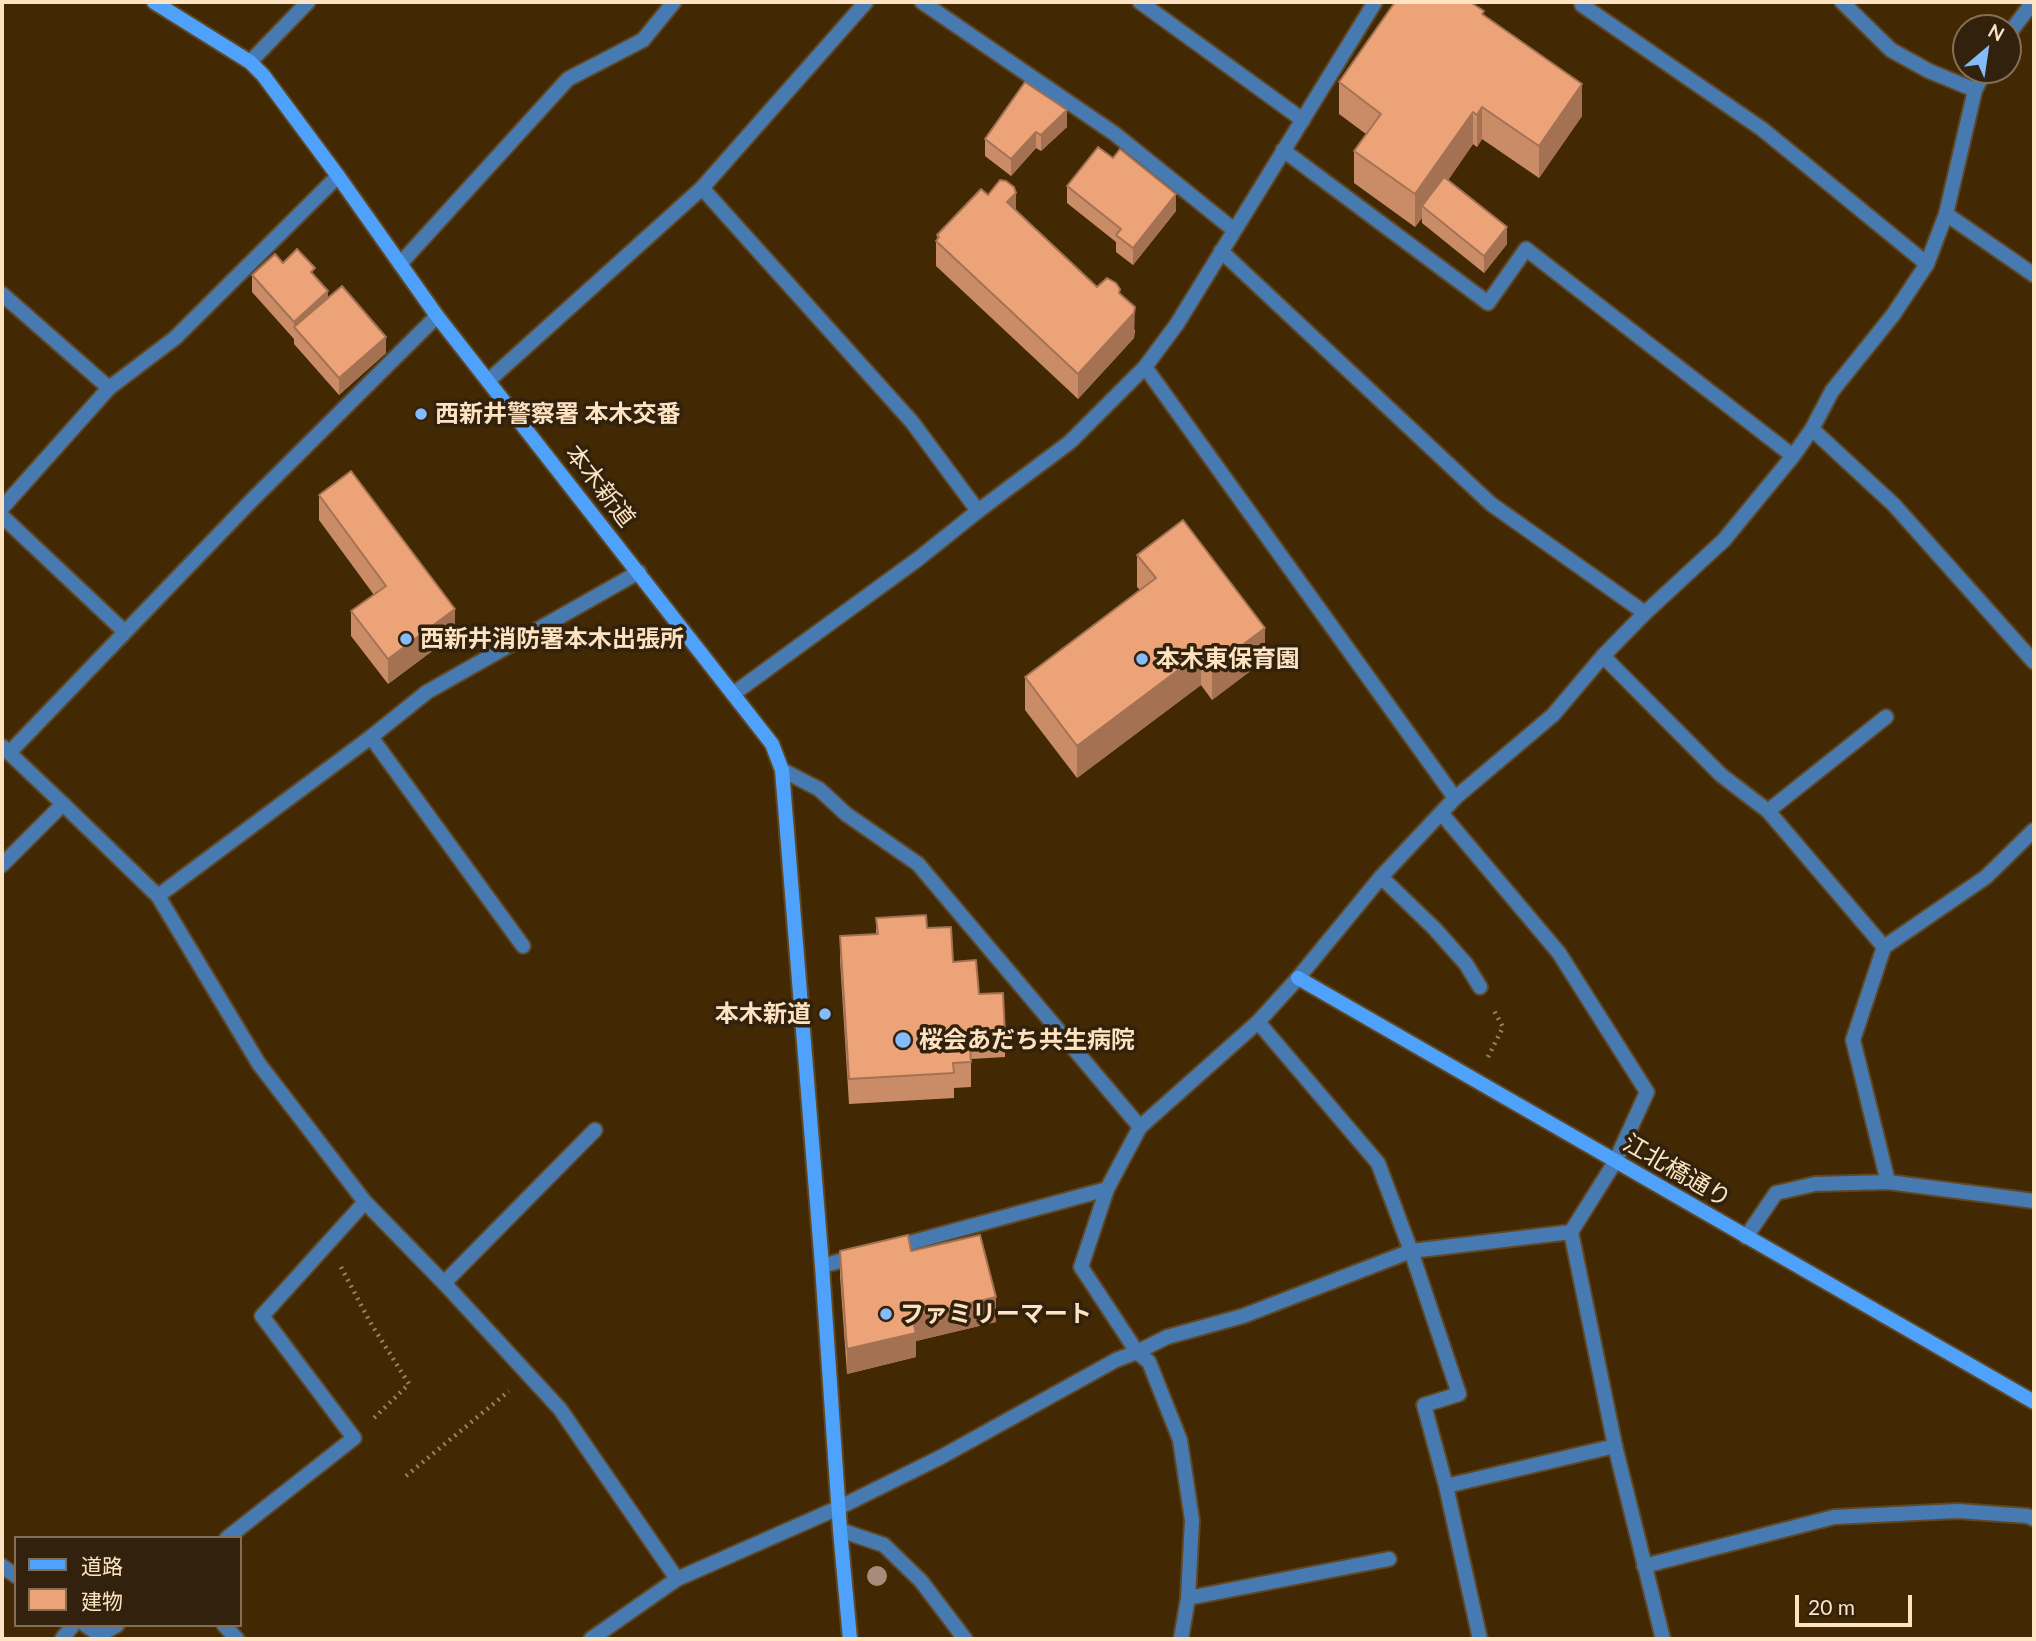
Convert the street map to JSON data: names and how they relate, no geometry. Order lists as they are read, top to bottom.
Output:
{
  "streets": {
    "street": ["本木新道", "江北橋通り"]
  },
  "places": [
    "西新井警察署 本木交番",
    "西新井消防署本木出張所",
    "本木東保育園",
    "本木新道",
    "桜会あだち共生病院",
    "ファミリーマート"
  ],
  "legend": ["道路", "建物"],
  "scale_bar": "20 m",
  "north": "top right"
}
